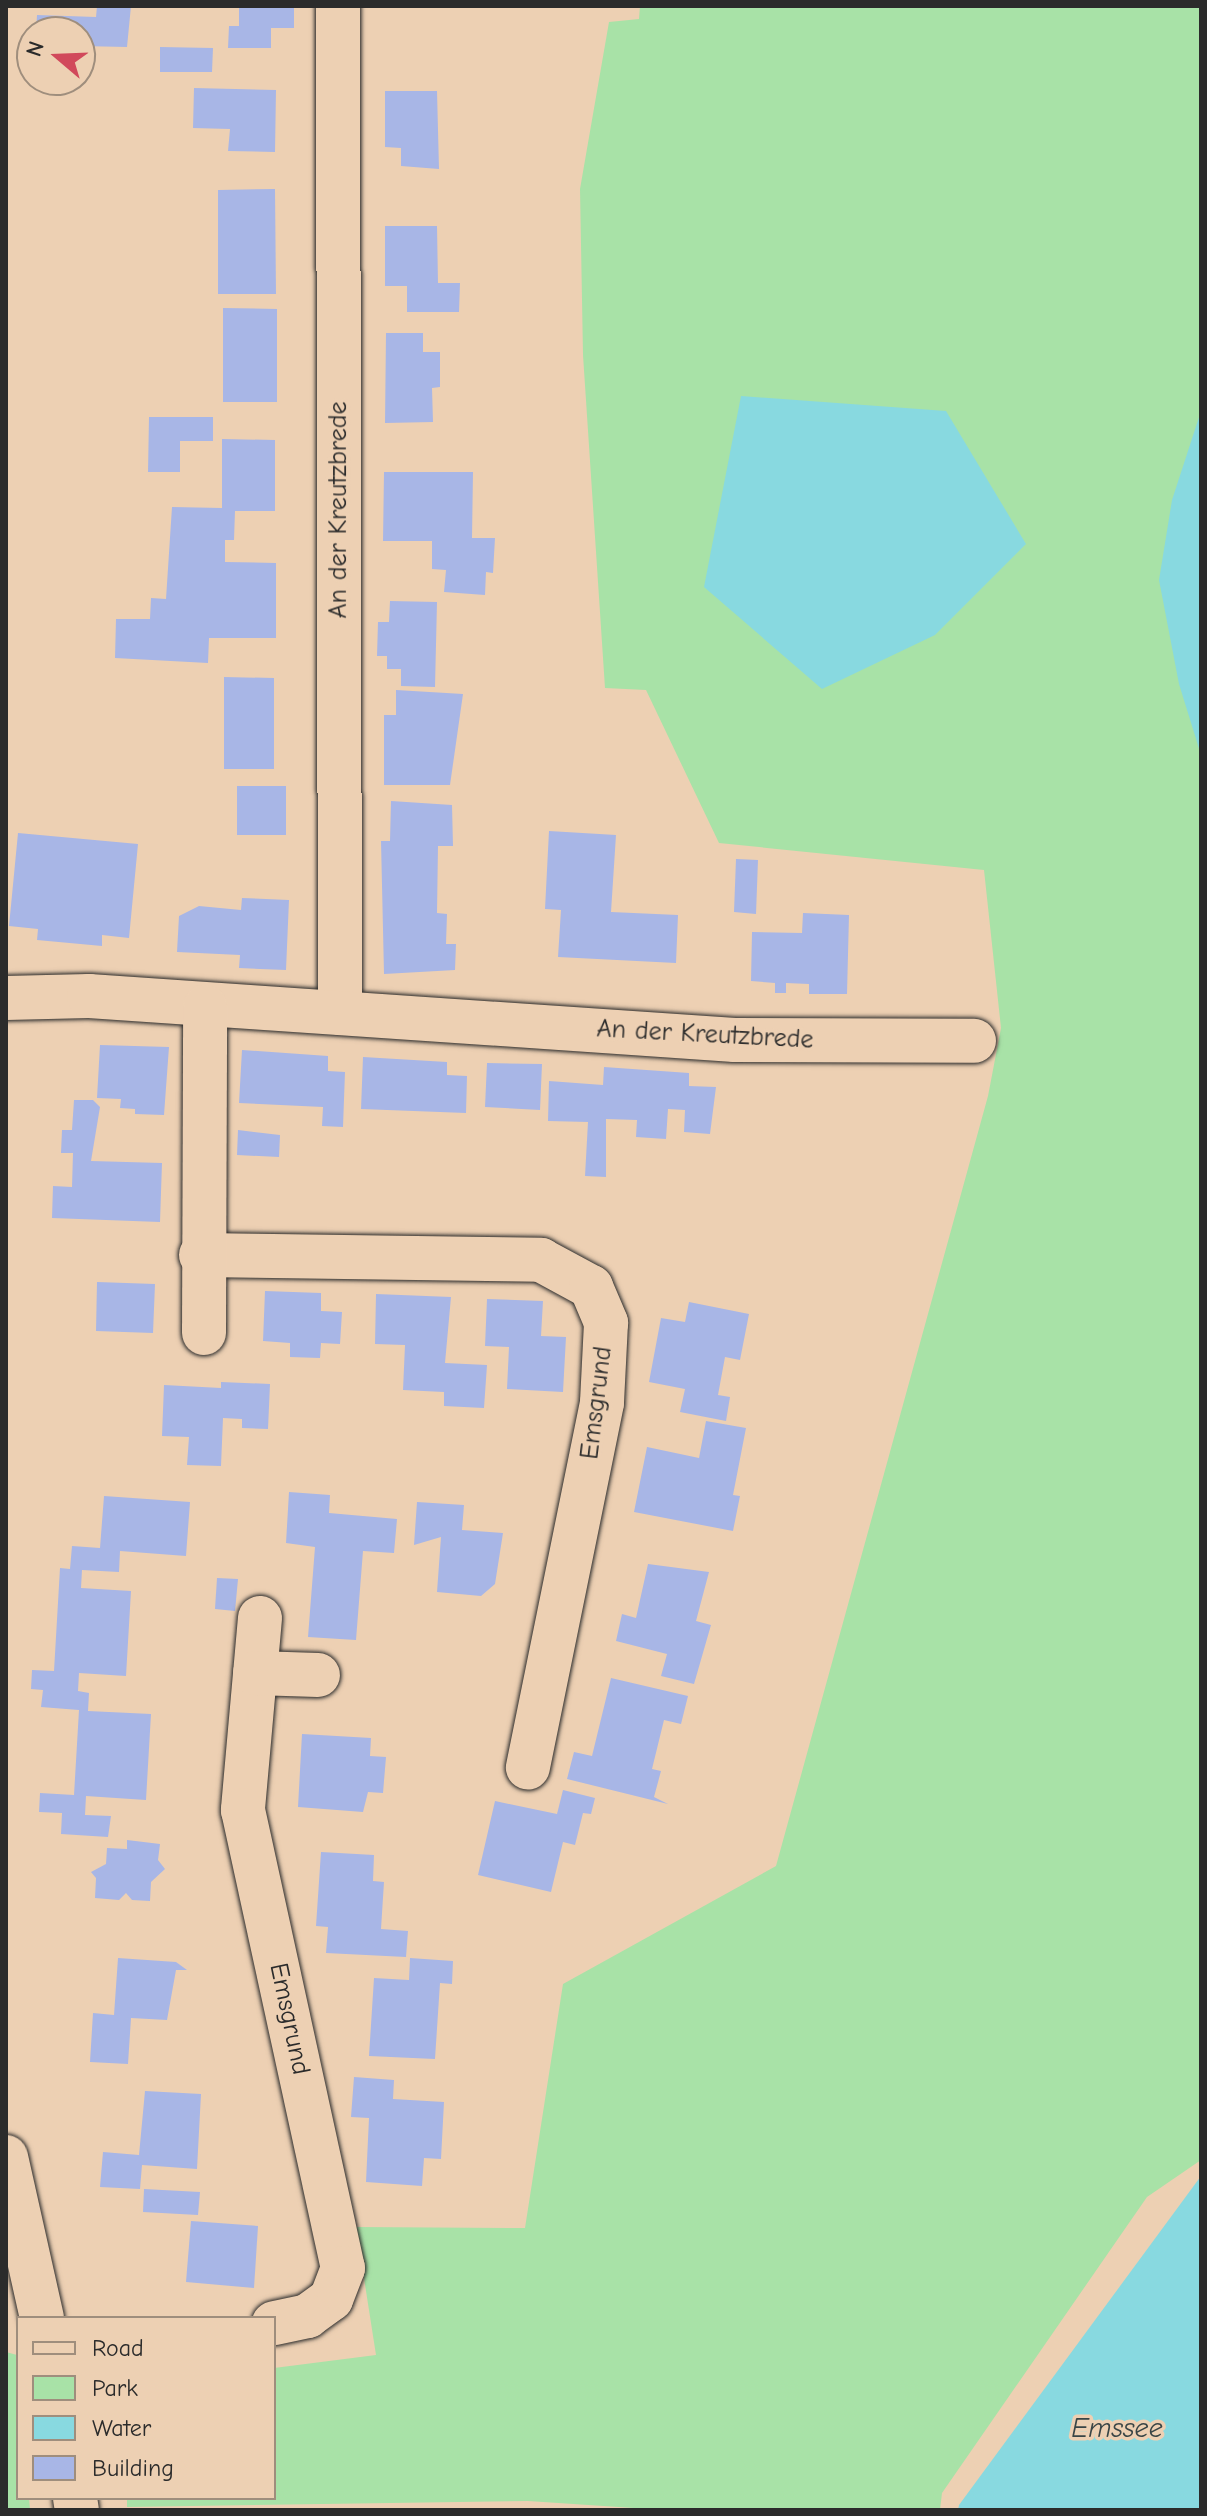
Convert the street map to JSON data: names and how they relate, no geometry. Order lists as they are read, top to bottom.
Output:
{
  "streets": {
    "street": ["An der Kreutzbrede", "Emsgrund"]
  },
  "water": ["Emssee"],
  "legend": [
    "Road",
    "Park",
    "Water",
    "Building"
  ],
  "north": "left"
}
